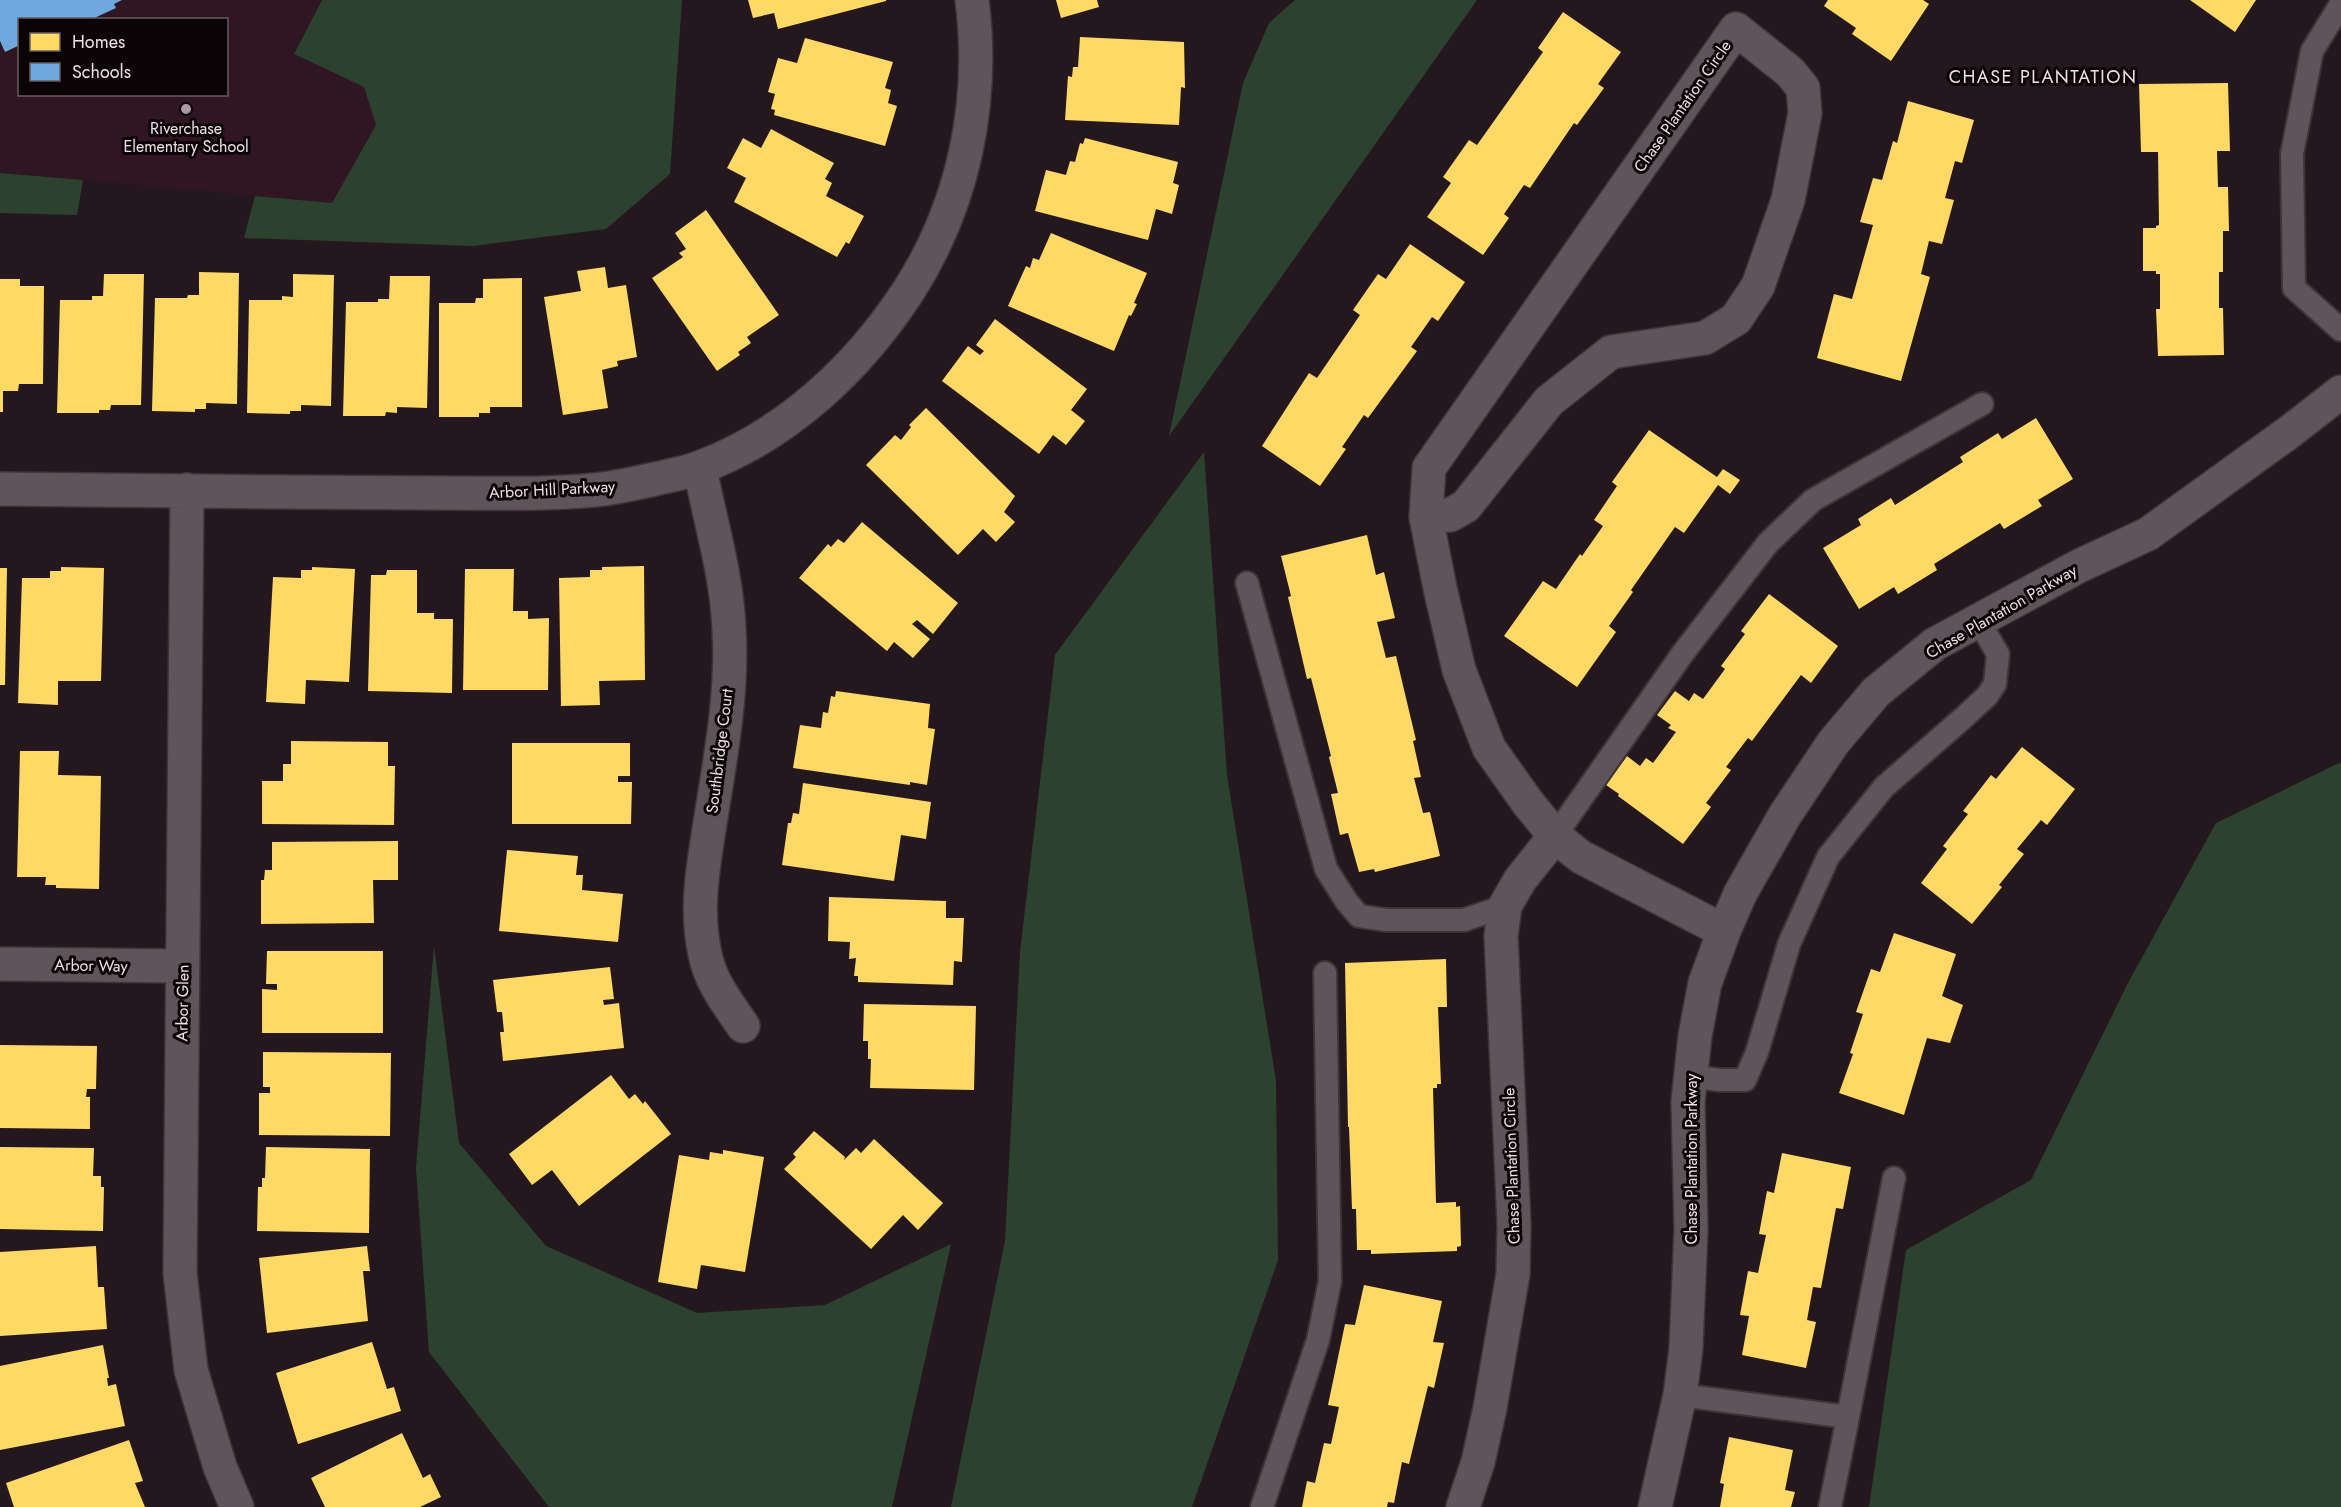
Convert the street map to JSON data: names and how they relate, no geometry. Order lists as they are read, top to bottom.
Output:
{
  "streets": {
    "street": [
      "Chase Plantation Circle",
      "Arbor Hill Parkway",
      "Chase Plantation Parkway",
      "Southbridge Court",
      "Arbor Way",
      "Arbor Glen"
    ]
  },
  "crossings": [
    ["Chase Plantation Circle", "Chase Plantation Parkway"],
    ["Arbor Hill Parkway", "Southbridge Court"],
    ["Arbor Hill Parkway", "Arbor Glen"],
    ["Arbor Way", "Arbor Glen"]
  ],
  "districts": ["CHASE PLANTATION"],
  "places": ["Riverchase Elementary School"],
  "legend": ["Homes", "Schools"]
}
